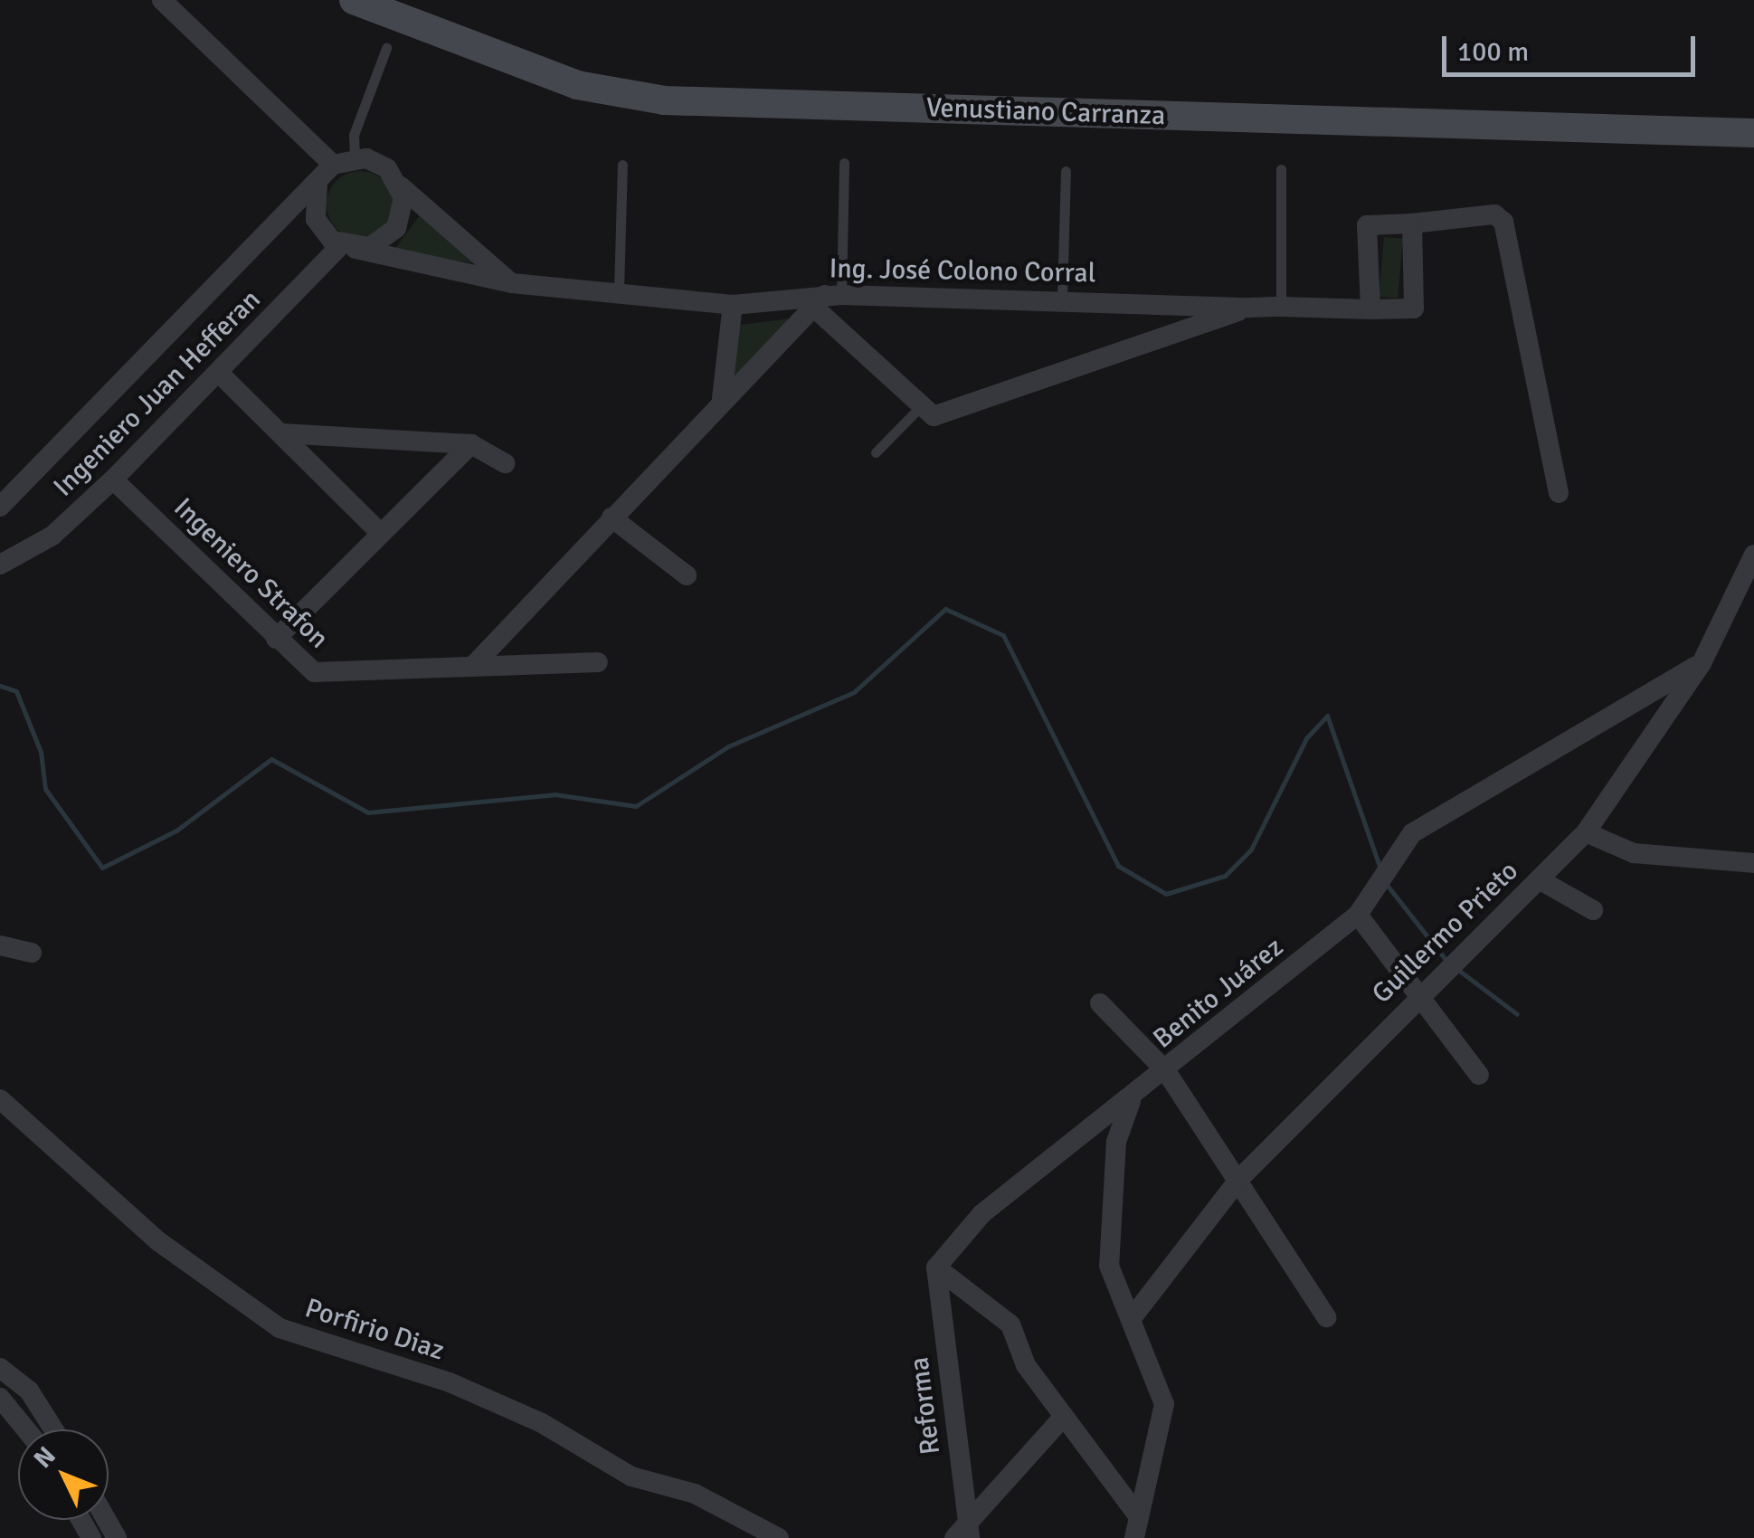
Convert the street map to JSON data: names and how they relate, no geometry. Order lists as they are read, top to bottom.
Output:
{
  "streets": {
    "main road": ["Venustiano Carranza"],
    "street": [
      "Ing. José Colono Corral",
      "Ingeniero Juan Hefferan",
      "Ingeniero Strafon",
      "Guillermo Prieto",
      "Benito Juárez",
      "Porfirio Diaz",
      "Reforma"
    ]
  },
  "crossings": [
    ["Ing. José Colono Corral", "Ingeniero Juan Hefferan"],
    ["Ingeniero Juan Hefferan", "Ingeniero Strafon"],
    ["Guillermo Prieto", "Benito Juárez"],
    ["Benito Juárez", "Reforma"]
  ],
  "scale_bar": "100 m",
  "north": "top left"
}
